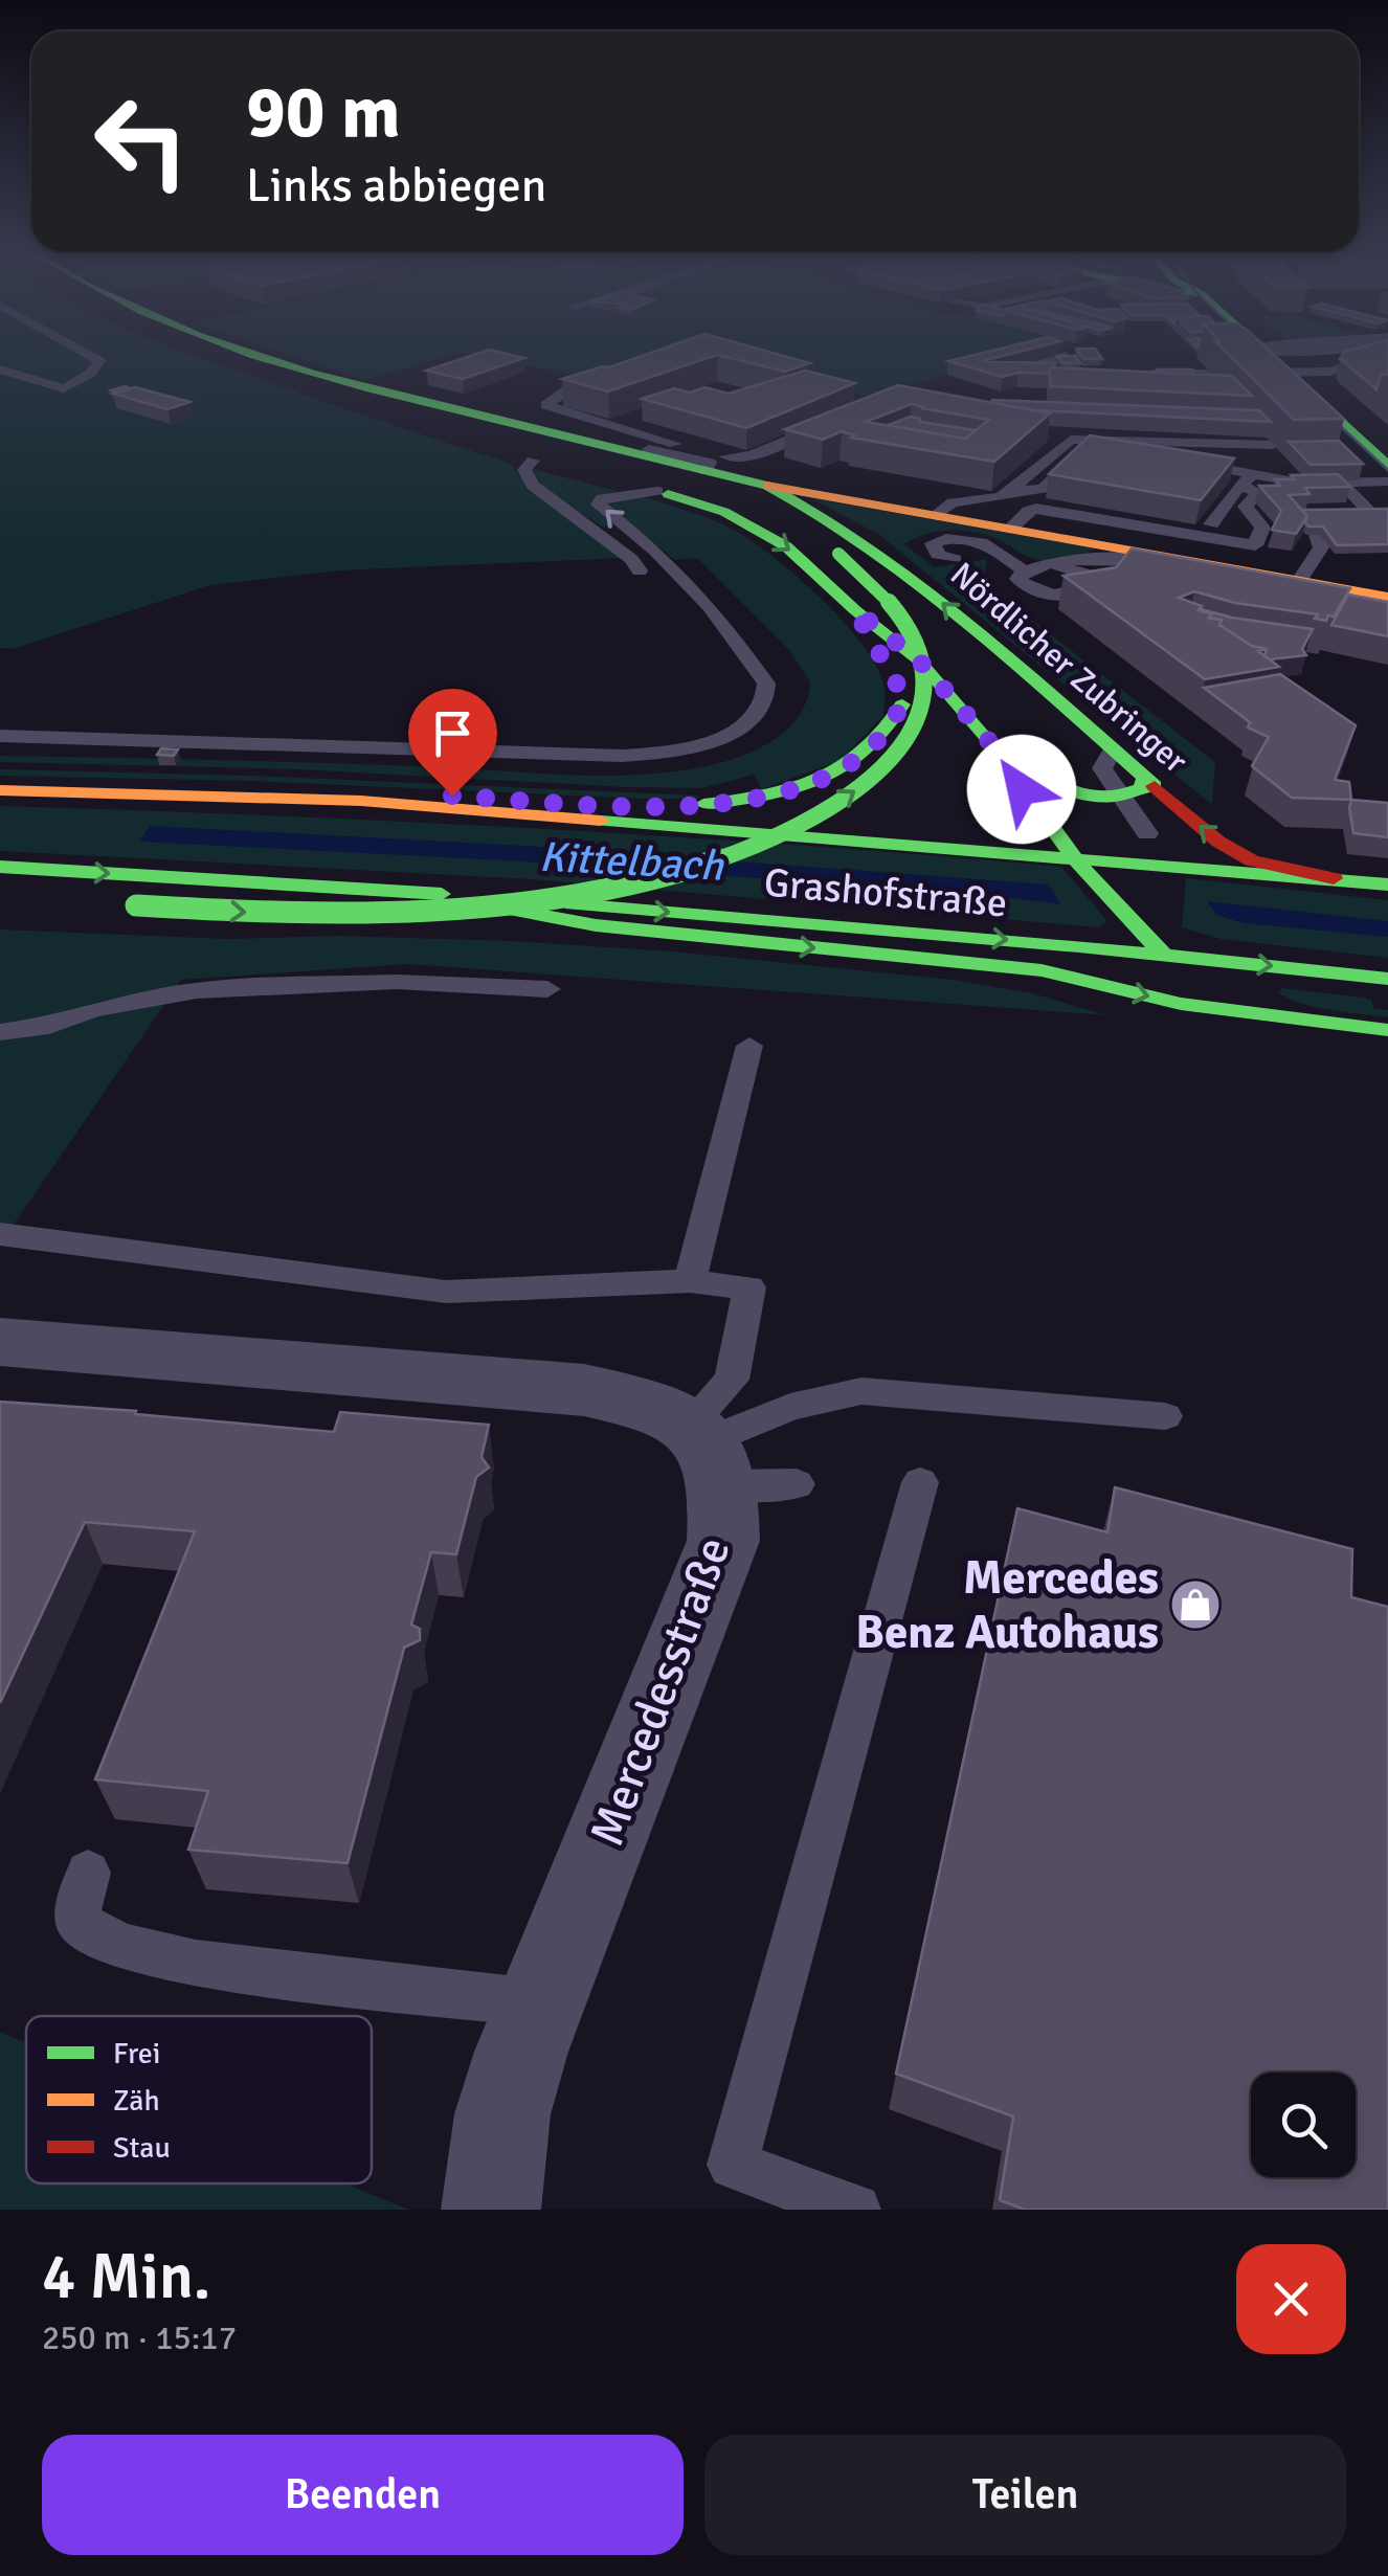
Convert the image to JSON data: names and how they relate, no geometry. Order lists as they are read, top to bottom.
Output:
{
  "streets": {
    "main road": ["Nördlicher Zubringer", "Grashofstraße"],
    "street": ["Mercedesstraße"]
  },
  "crossings": [
    ["Nördlicher Zubringer", "Grashofstraße"]
  ],
  "water": ["Kittelbach"],
  "places": {
    "shop": ["Mercedes Benz Autohaus"]
  },
  "legend": ["Frei", "Zäh", "Stau"],
  "page": {
    "turn": ["90 m", "Links abbiegen"],
    "heading": ["4 Min.", "250 m · 15:17"],
    "buttons": ["Beenden", "Teilen"]
  }
}
